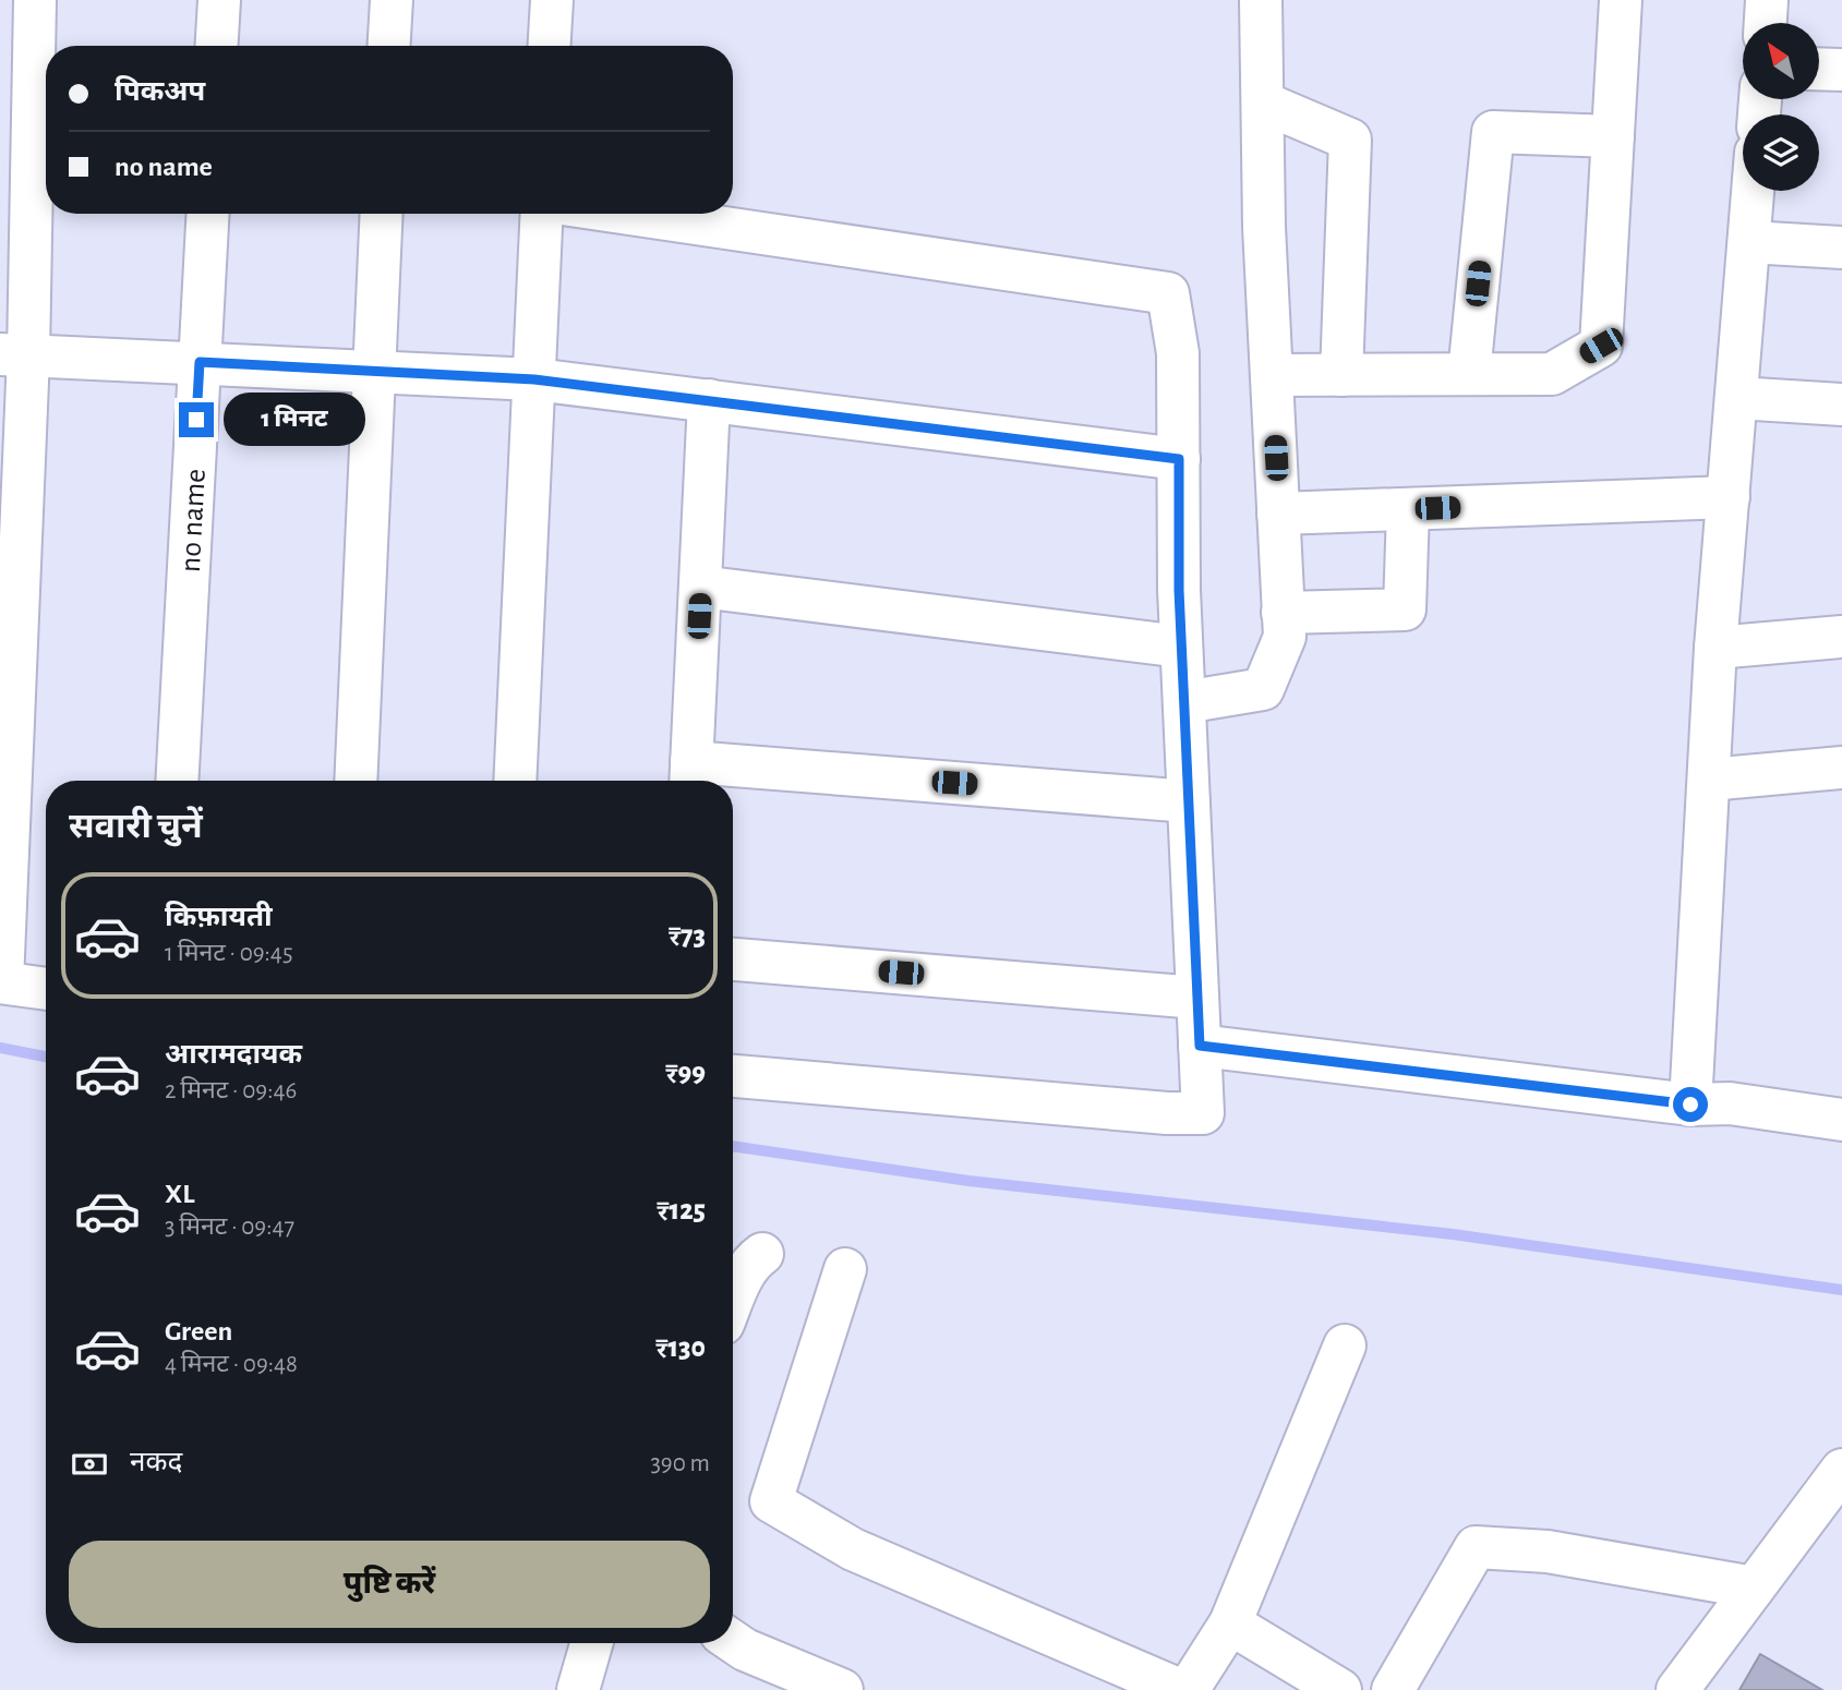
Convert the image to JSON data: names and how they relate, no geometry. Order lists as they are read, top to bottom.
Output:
{
  "streets": {
    "street": ["no name"]
  },
  "north": "top left",
  "page": {
    "banner": ["पिकअप", "no name"],
    "bubble": "1 मिनट",
    "heading": "सवारी चुनें",
    "list": [
      {
        "name": "किफ़ायती",
        "note": "1 मिनट · 09:45",
        "value": "₹73"
      },
      {
        "name": "आरामदायक",
        "note": "2 मिनट · 09:46",
        "value": "₹99"
      },
      {
        "name": "XL",
        "note": "3 मिनट · 09:47",
        "value": "₹125"
      },
      {
        "name": "Green",
        "note": "4 मिनट · 09:48",
        "value": "₹130"
      }
    ],
    "pay": ["नकद", "390 m"],
    "buttons": "पुष्टि करें"
  }
}
